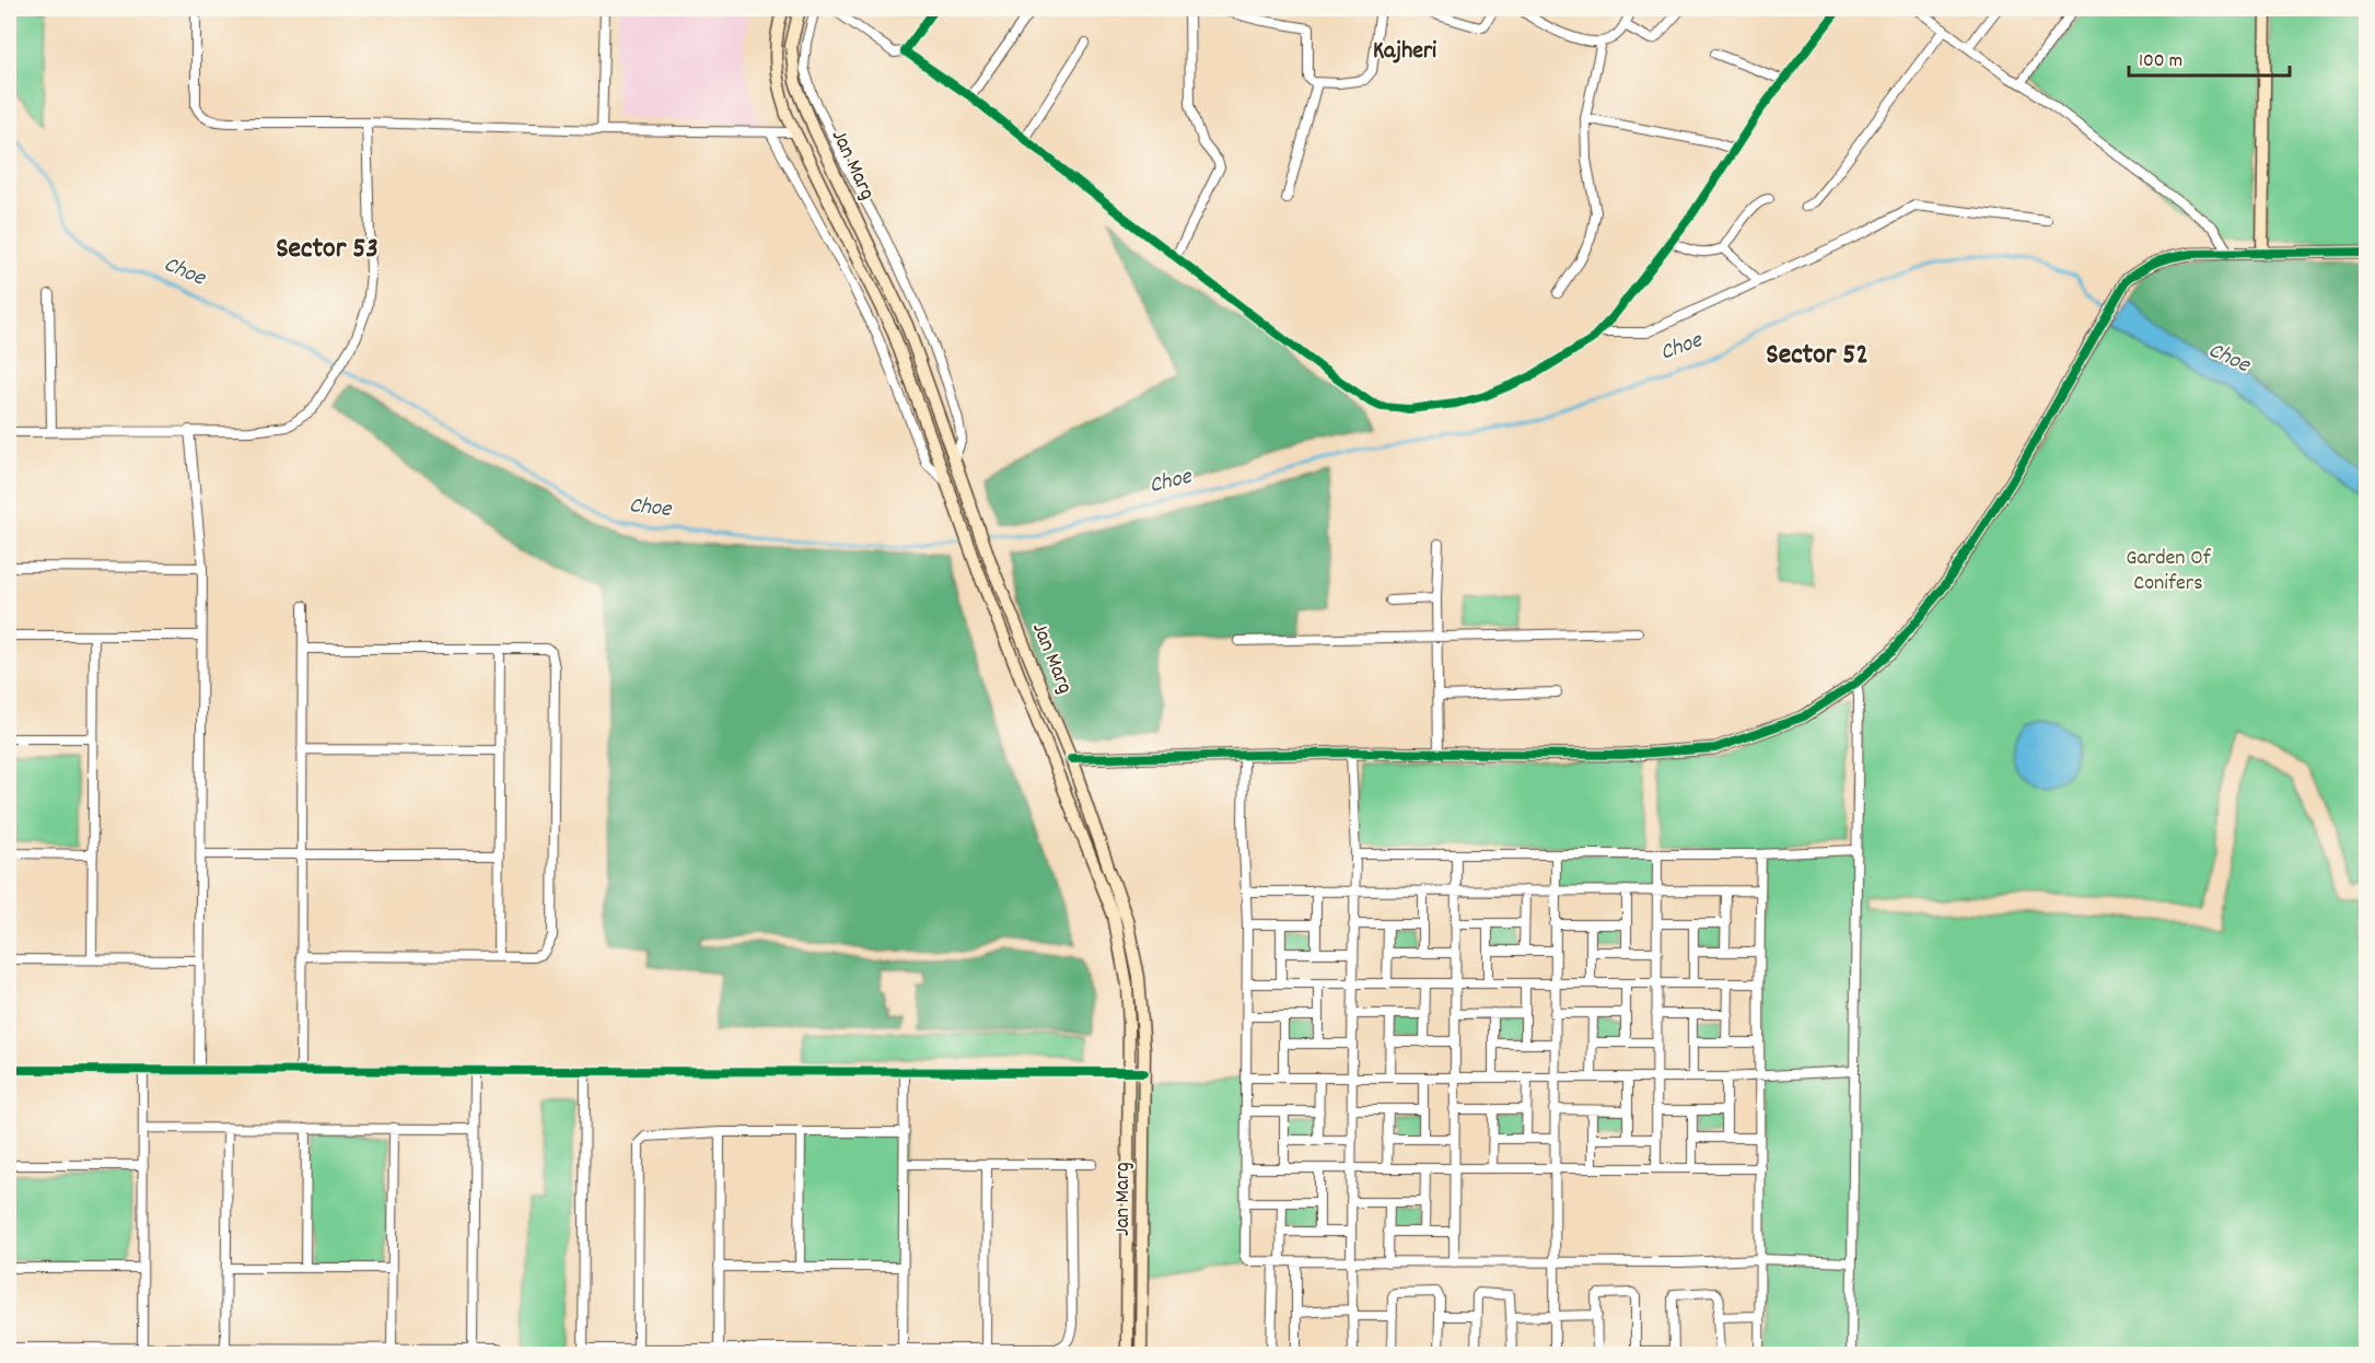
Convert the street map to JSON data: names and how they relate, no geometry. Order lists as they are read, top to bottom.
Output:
{
  "streets": {
    "main road": ["Jan Marg"]
  },
  "districts": ["Kajheri", "Sector 53", "Sector 52"],
  "water": ["Choe"],
  "parks": ["Garden Of Conifers"],
  "scale_bar": "100 m"
}
